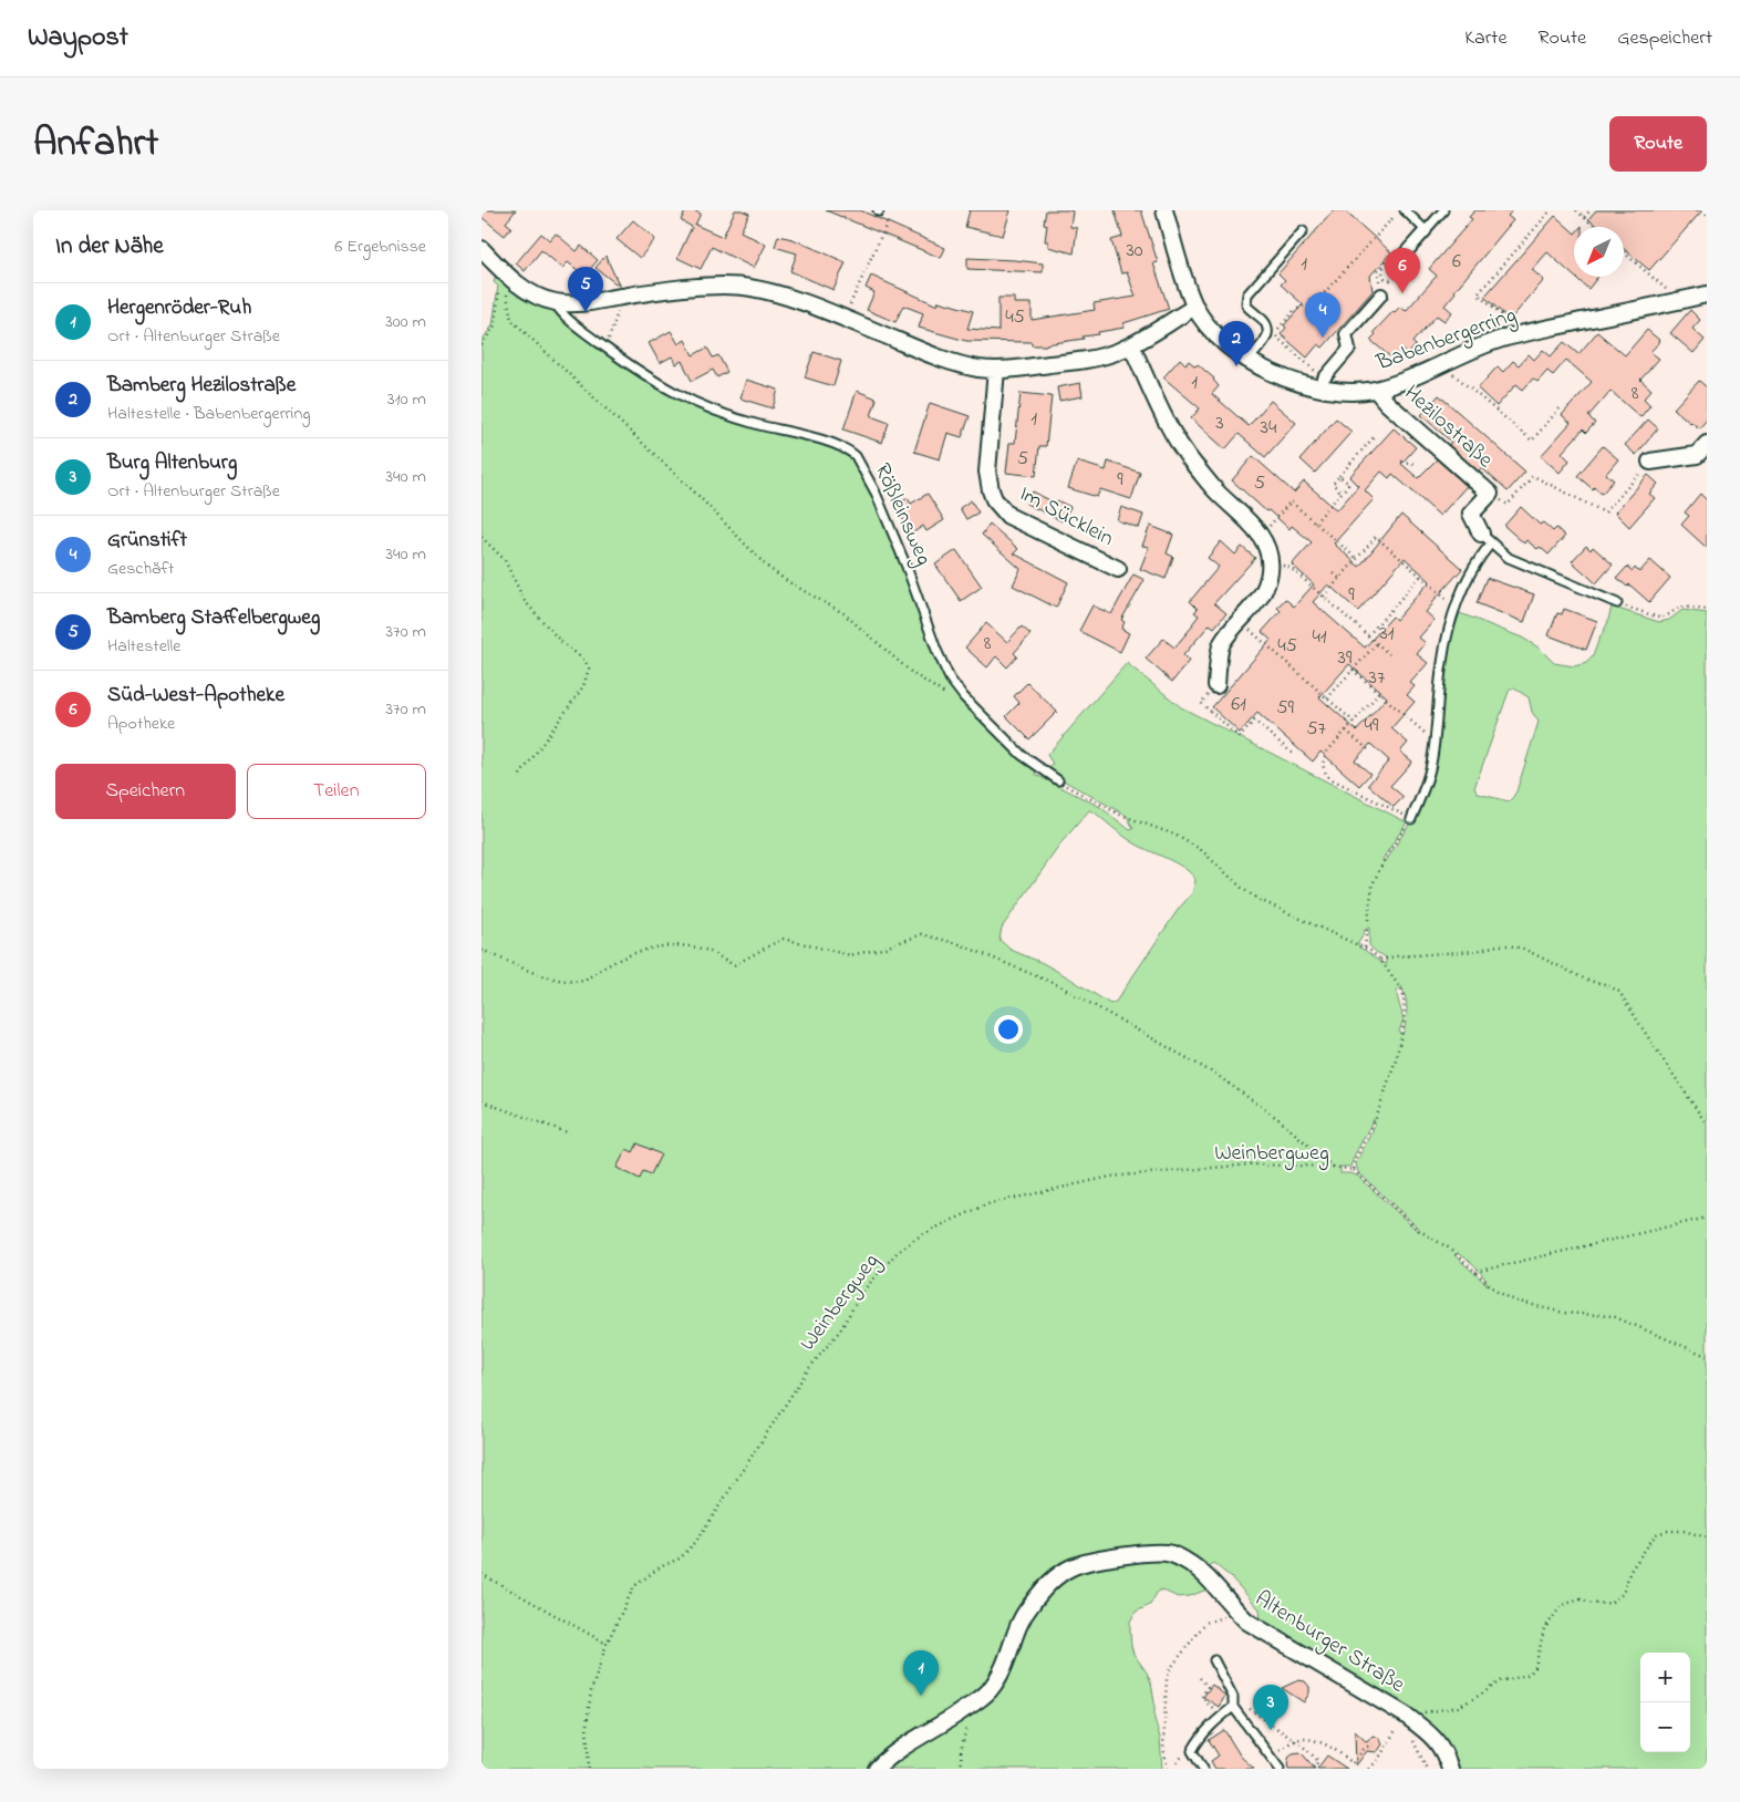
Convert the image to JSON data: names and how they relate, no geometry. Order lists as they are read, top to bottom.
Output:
{
  "streets": {
    "street": [
      "Babenbergerring",
      "Hezilostraße",
      "Im Sücklein",
      "Altenburger Straße"
    ],
    "lane": ["Rößleinsweg"],
    "path": ["Weinbergweg"]
  },
  "crossings": [
    ["Babenbergerring", "Hezilostraße"]
  ],
  "house_numbers": [
    "30",
    "6",
    "1",
    "45",
    "1",
    "8",
    "1",
    "3",
    "34",
    "5",
    "9",
    "5",
    "9",
    "31",
    "41",
    "8",
    "45",
    "39",
    "37",
    "61",
    "59",
    "49",
    "57"
  ],
  "north": "bottom left",
  "page": {
    "header": "Waypost",
    "nav": ["Karte", "Route", "Gespeichert"],
    "title": "Anfahrt",
    "buttons": [
      "Route",
      ["Speichern", "Teilen"]
    ],
    "heading": ["In der Nähe", "6 Ergebnisse"],
    "pins": [
      "6",
      "5",
      "4",
      "2",
      "1",
      "3"
    ],
    "list": [
      {
        "mark": "1",
        "name": "Hergenröder-Ruh",
        "note": "Ort · Altenburger Straße",
        "value": "300 m"
      },
      {
        "mark": "2",
        "name": "Bamberg Hezilostraße",
        "note": "Haltestelle · Babenbergerring",
        "value": "310 m"
      },
      {
        "mark": "3",
        "name": "Burg Altenburg",
        "note": "Ort · Altenburger Straße",
        "value": "340 m"
      },
      {
        "mark": "4",
        "name": "Grünstift",
        "note": "Geschäft",
        "value": "340 m"
      },
      {
        "mark": "5",
        "name": "Bamberg Staffelbergweg",
        "note": "Haltestelle",
        "value": "370 m"
      },
      {
        "mark": "6",
        "name": "Süd-West-Apotheke",
        "note": "Apotheke",
        "value": "370 m"
      }
    ],
    "map_buttons": ["+", "−"]
  }
}
